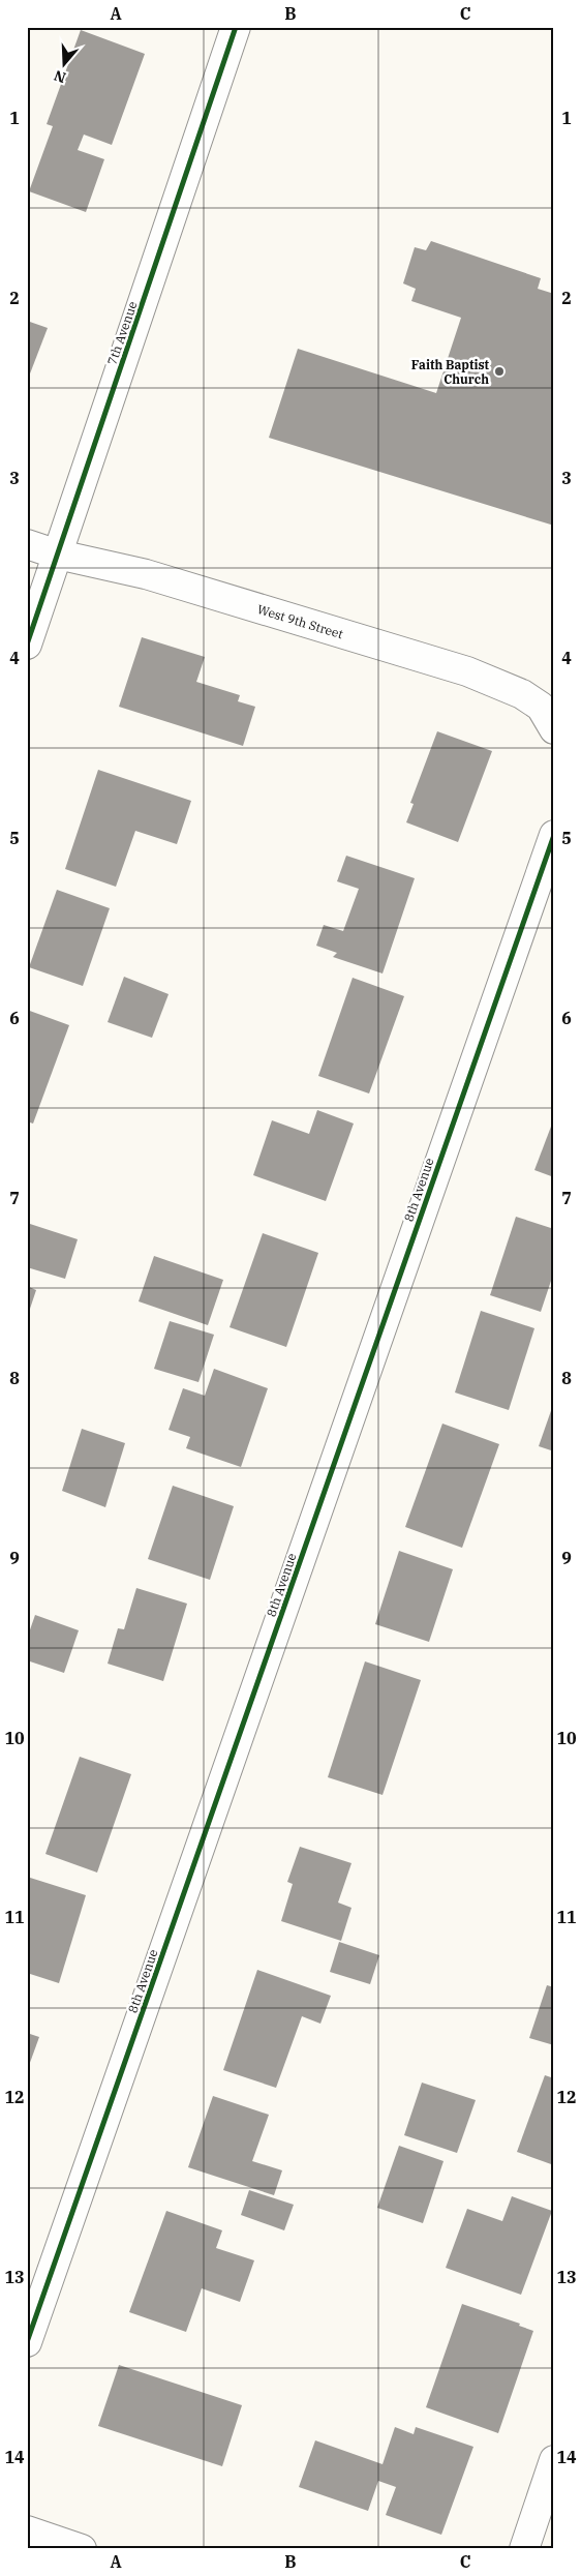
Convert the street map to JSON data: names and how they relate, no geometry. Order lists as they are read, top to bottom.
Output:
{
  "streets": {
    "street": ["7th Avenue", "West 9th Street", "8th Avenue"]
  },
  "crossings": [
    ["7th Avenue", "West 9th Street"]
  ],
  "places": ["Faith Baptist Church"],
  "north": "bottom",
  "grid": {
    "columns": ["A", "B", "C"],
    "rows": [
      "1",
      "2",
      "3",
      "4",
      "5",
      "6",
      "7",
      "8",
      "9",
      "10",
      "11",
      "12",
      "13",
      "14"
    ]
  }
}
